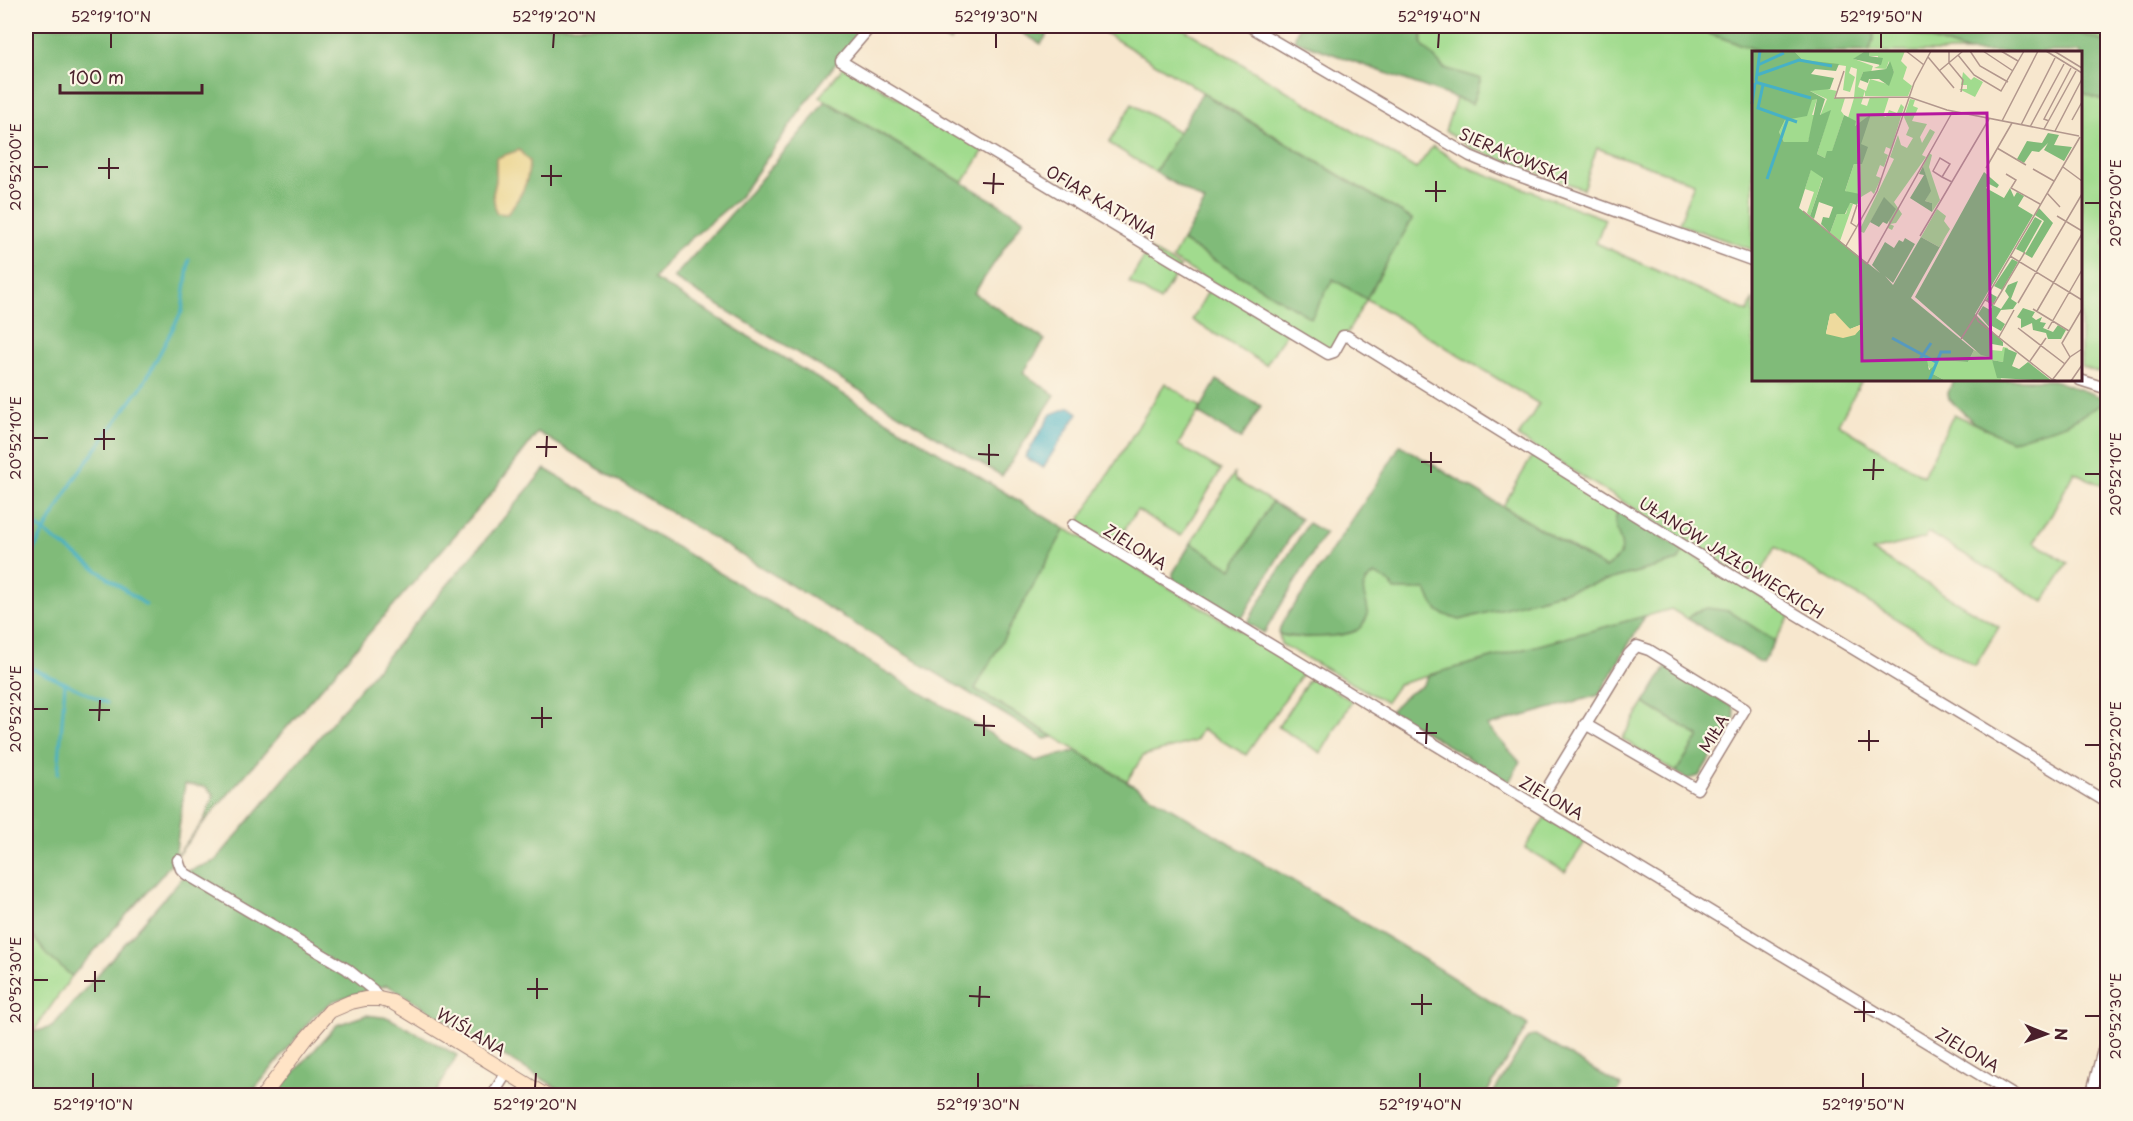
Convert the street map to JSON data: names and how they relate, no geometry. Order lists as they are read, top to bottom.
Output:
{
  "streets": {
    "main road": ["WIŚLANA"],
    "street": [
      "SIERAKOWSKA",
      "OFIAR KATYNIA",
      "ZIELONA",
      "UŁANÓW JAZŁOWIECKICH",
      "MIŁA"
    ]
  },
  "crossings": [
    ["OFIAR KATYNIA", "UŁANÓW JAZŁOWIECKICH"],
    ["ZIELONA", "MIŁA"]
  ],
  "scale_bar": "100 m",
  "north": "right",
  "coordinates": [
    "52°19'10\"N",
    "52°19'20\"N",
    "52°19'30\"N",
    "52°19'40\"N",
    "52°19'50\"N",
    "20°52'00\"E",
    "20°52'10\"E",
    "20°52'20\"E",
    "20°52'30\"E"
  ]
}
